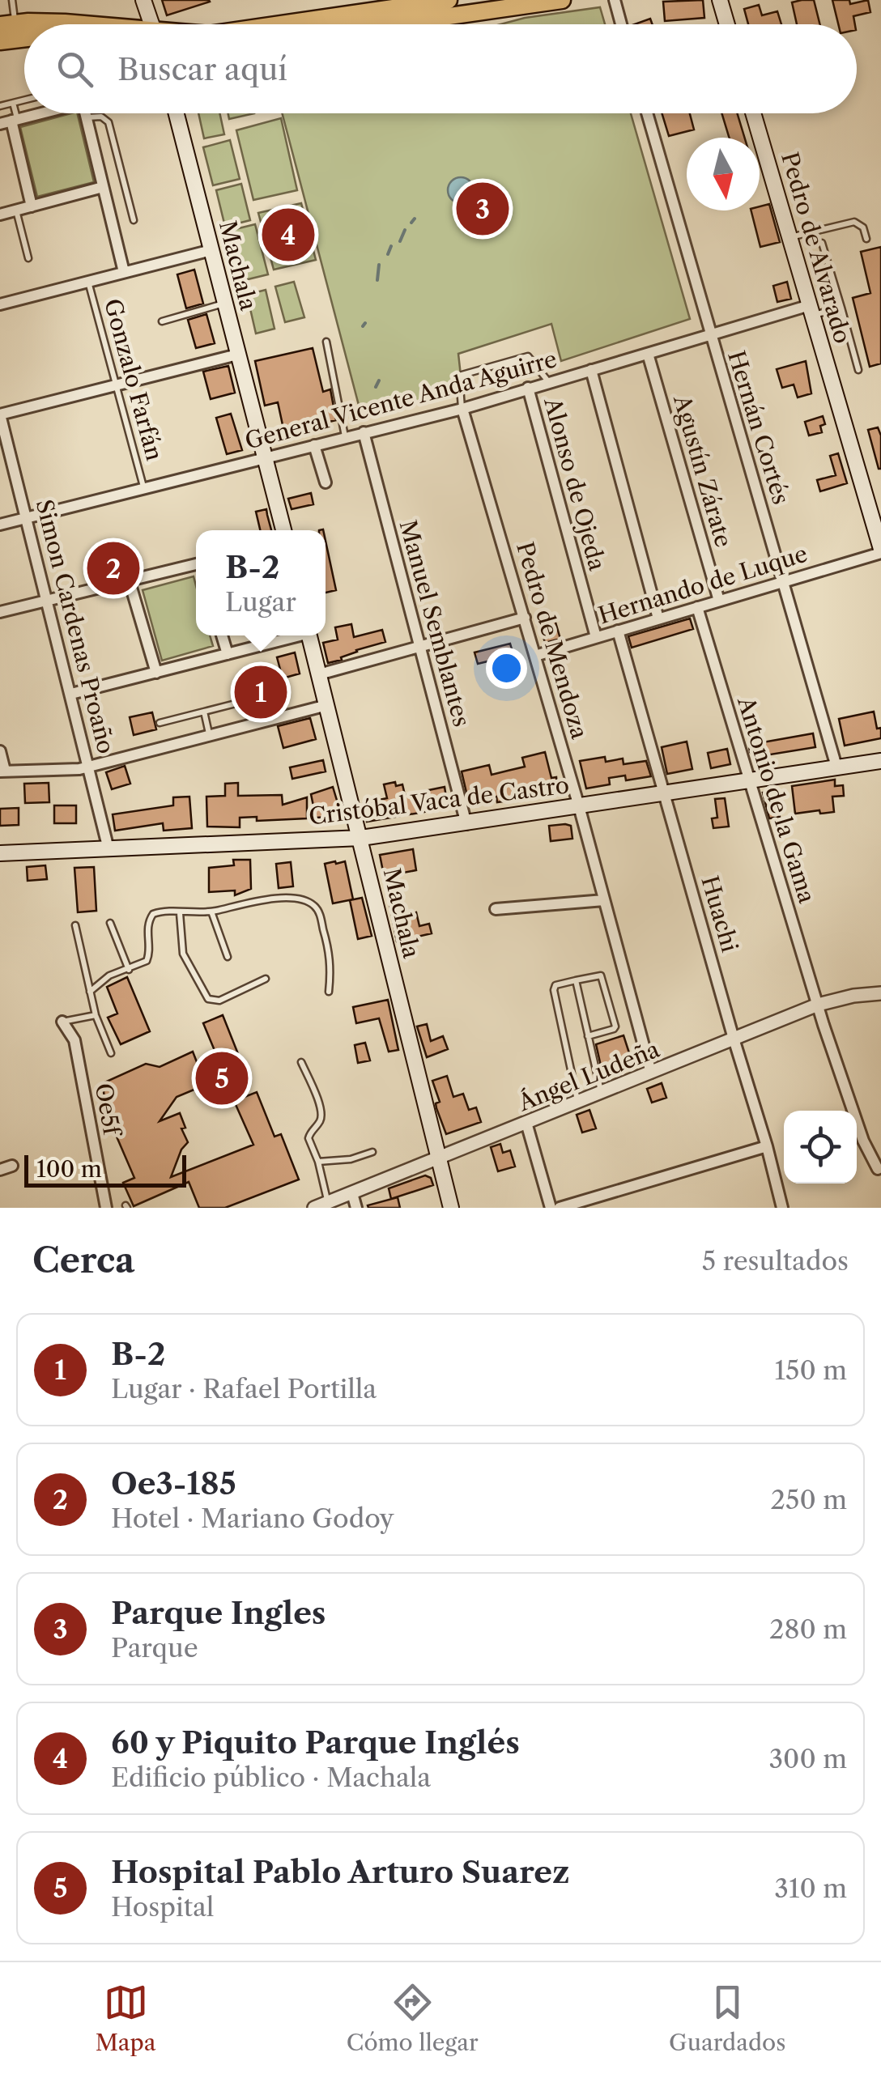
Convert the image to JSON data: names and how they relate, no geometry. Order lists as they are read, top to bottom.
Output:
{
  "streets": {
    "main road": ["Pedro de Alvarado", "Machala", "Cristóbal Vaca de Castro"],
    "street": [
      "General Vicente Anda Aguirre",
      "Hernán Cortés",
      "Agustín Zárate",
      "Alonso de Ojeda",
      "Hernando de Luque",
      "Manuel Semblantes",
      "Simon Cardenas Proaño",
      "Pedro de Mendoza",
      "Antonio de la Gama",
      "Huachi",
      "Ángel Ludeña",
      "Oe5f"
    ],
    "lane": ["Gonzalo Farfán"]
  },
  "crossings": [
    ["Pedro de Alvarado", "General Vicente Anda Aguirre"],
    ["Pedro de Alvarado", "Hernando de Luque"],
    ["Machala", "General Vicente Anda Aguirre"],
    ["Machala", "Cristóbal Vaca de Castro"],
    ["Machala", "Ángel Ludeña"],
    ["Gonzalo Farfán", "General Vicente Anda Aguirre"],
    ["General Vicente Anda Aguirre", "Hernán Cortés"],
    ["General Vicente Anda Aguirre", "Agustín Zárate"],
    ["General Vicente Anda Aguirre", "Alonso de Ojeda"],
    ["General Vicente Anda Aguirre", "Manuel Semblantes"],
    ["General Vicente Anda Aguirre", "Simon Cardenas Proaño"],
    ["General Vicente Anda Aguirre", "Pedro de Mendoza"],
    ["Hernán Cortés", "Hernando de Luque"],
    ["Hernán Cortés", "Cristóbal Vaca de Castro"],
    ["Agustín Zárate", "Hernando de Luque"],
    ["Alonso de Ojeda", "Hernando de Luque"],
    ["Hernando de Luque", "Pedro de Mendoza"],
    ["Hernando de Luque", "Antonio de la Gama"],
    ["Hernando de Luque", "Huachi"],
    ["Manuel Semblantes", "Cristóbal Vaca de Castro"],
    ["Simon Cardenas Proaño", "Cristóbal Vaca de Castro"],
    ["Pedro de Mendoza", "Cristóbal Vaca de Castro"],
    ["Pedro de Mendoza", "Ángel Ludeña"],
    ["Antonio de la Gama", "Cristóbal Vaca de Castro"],
    ["Antonio de la Gama", "Ángel Ludeña"],
    ["Cristóbal Vaca de Castro", "Huachi"],
    ["Huachi", "Ángel Ludeña"]
  ],
  "scale_bar": "100 m",
  "north": "bottom",
  "page": {
    "search": "Buscar aquí",
    "pins": [
      "3",
      "4",
      "2",
      "1",
      "5"
    ],
    "popup": ["B-2", "Lugar"],
    "scale": "100 m",
    "heading": ["Cerca", "5 resultados"],
    "list": [
      {
        "mark": "1",
        "name": "B-2",
        "note": "Lugar · Rafael Portilla",
        "value": "150 m"
      },
      {
        "mark": "2",
        "name": "Oe3-185",
        "note": "Hotel · Mariano Godoy",
        "value": "250 m"
      },
      {
        "mark": "3",
        "name": "Parque Ingles",
        "note": "Parque",
        "value": "280 m"
      },
      {
        "mark": "4",
        "name": "60 y Piquito Parque Inglés",
        "note": "Edificio público · Machala",
        "value": "300 m"
      },
      {
        "mark": "5",
        "name": "Hospital Pablo Arturo Suarez",
        "note": "Hospital",
        "value": "310 m"
      }
    ],
    "nav": ["Mapa", "Cómo llegar", "Guardados"]
  }
}
